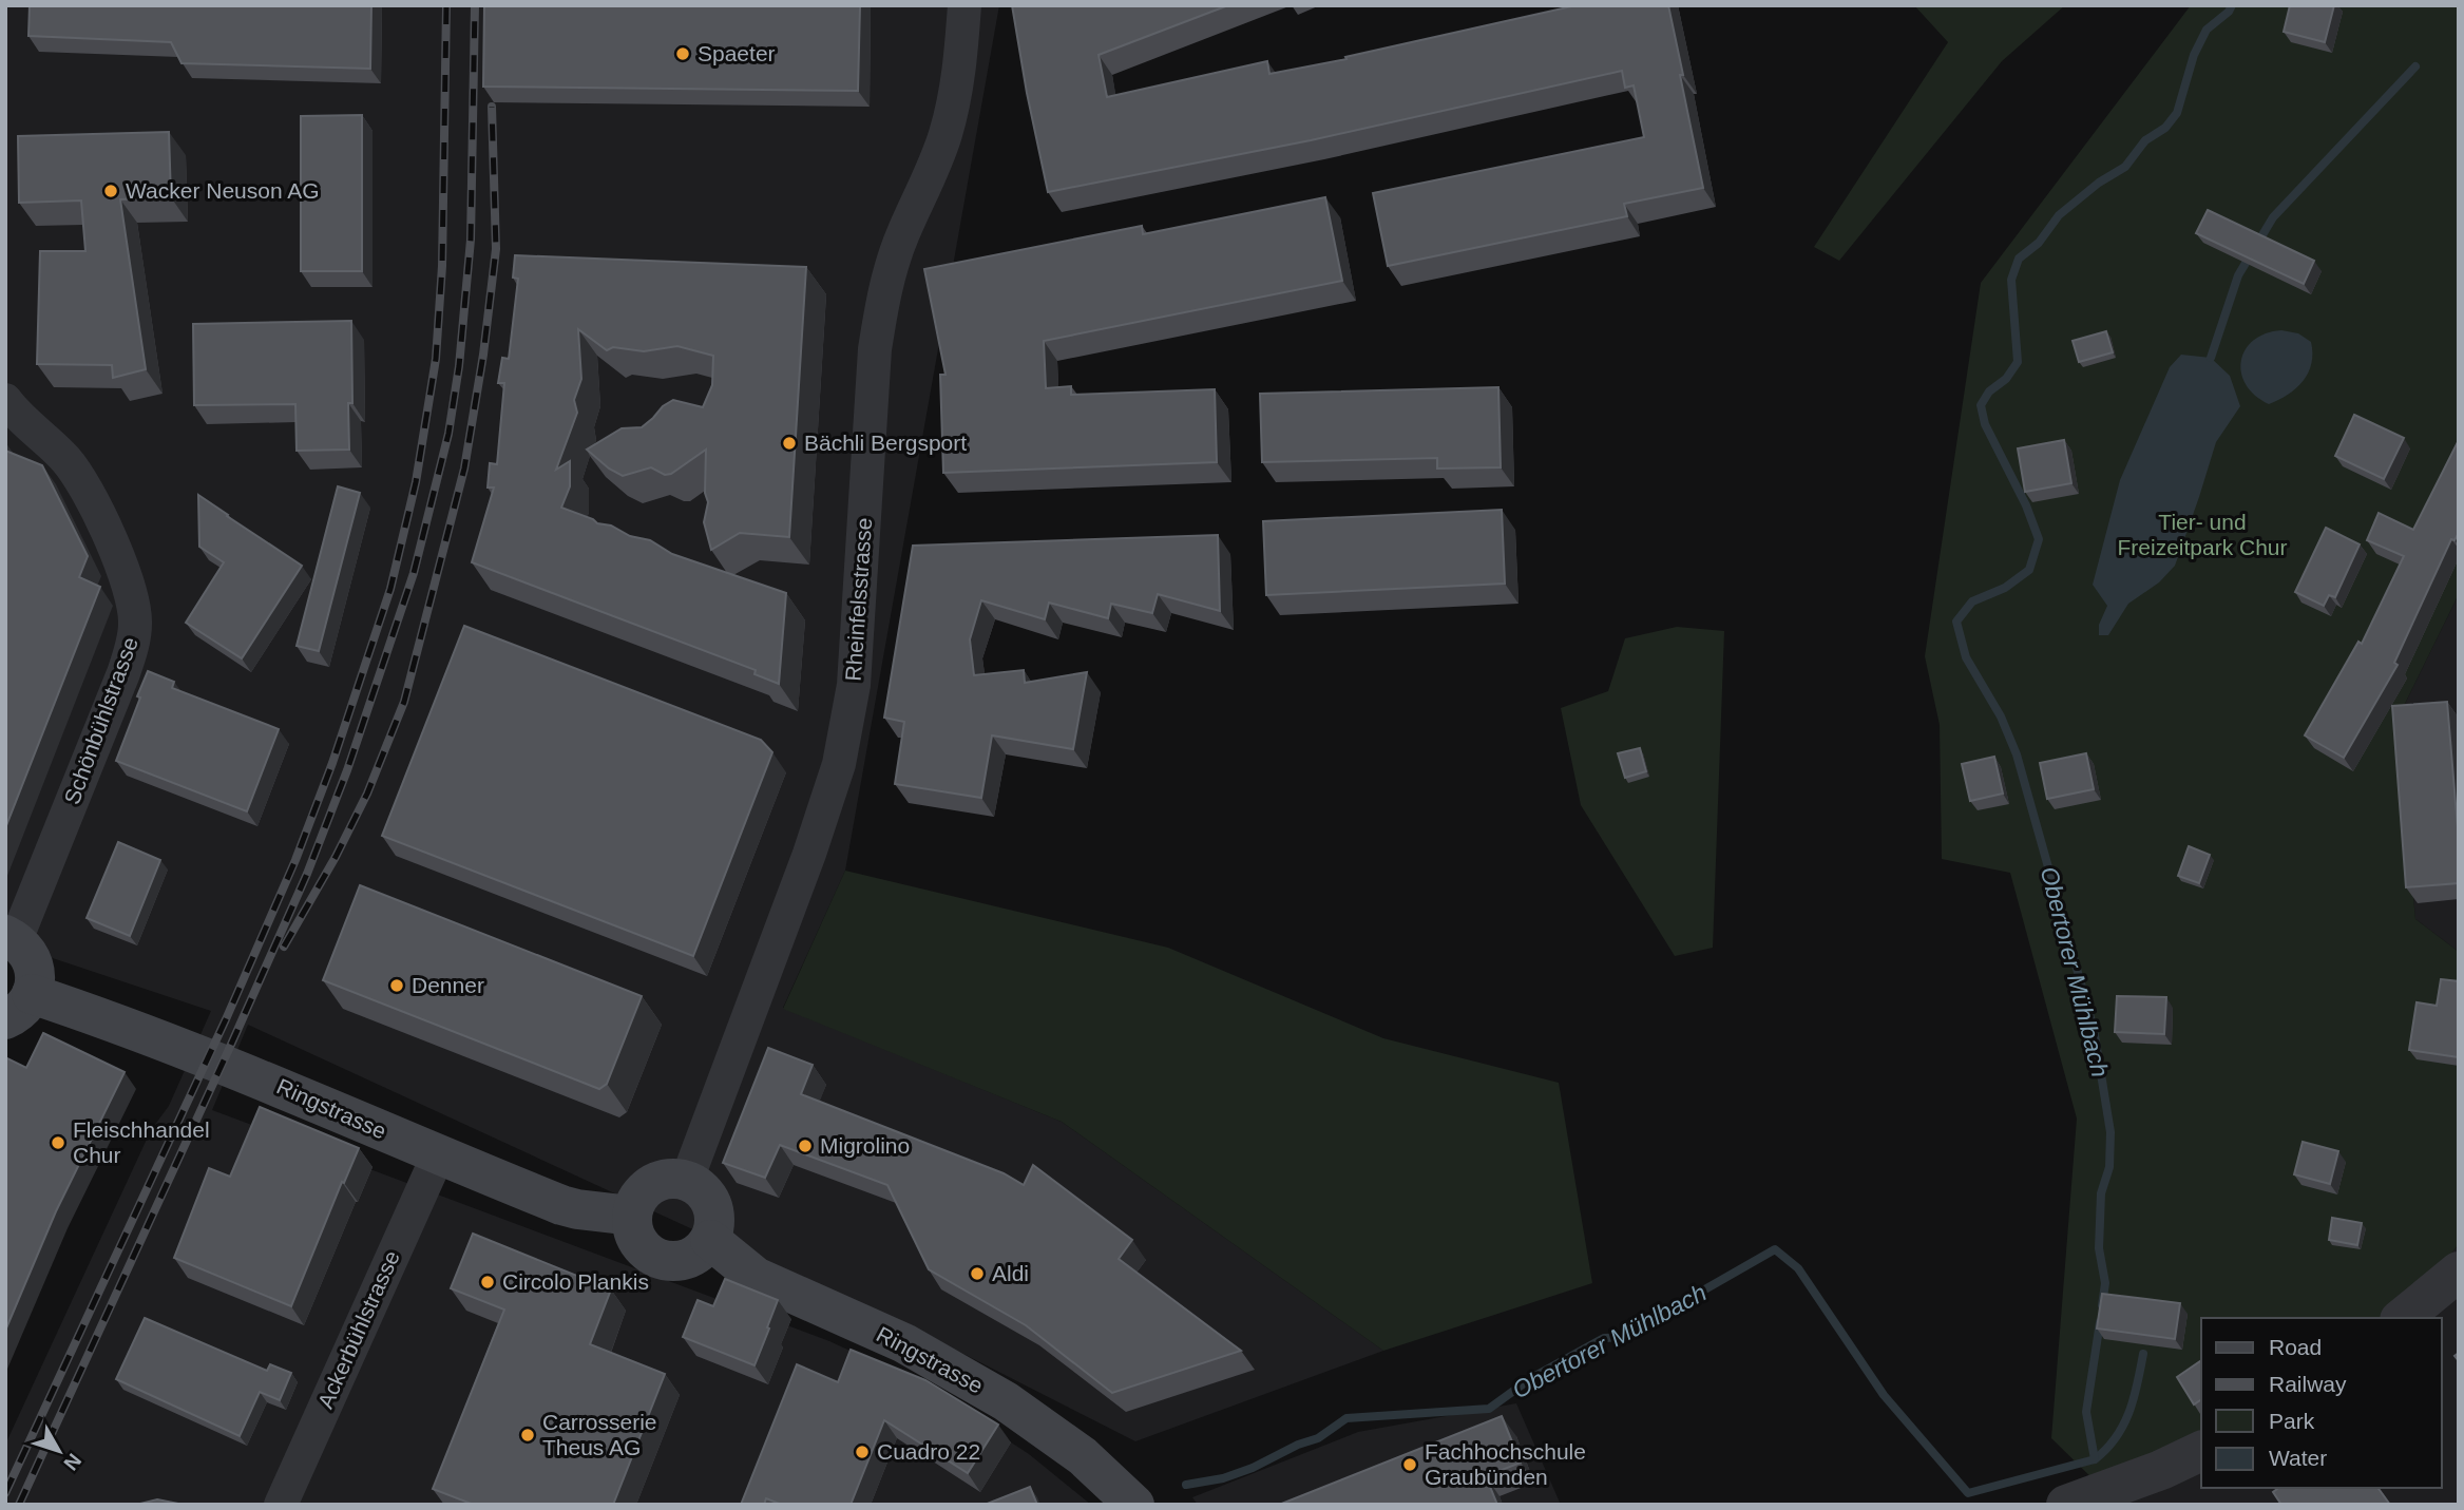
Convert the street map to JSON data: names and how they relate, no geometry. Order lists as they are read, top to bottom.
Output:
{
  "streets": {
    "main road": ["Ringstrasse"],
    "street": ["Rheinfelsstrasse", "Schönbühlstrasse", "Ackerbühlstrasse"]
  },
  "crossings": [
    ["Rheinfelsstrasse", "Ringstrasse"],
    ["Ringstrasse", "Ackerbühlstrasse"]
  ],
  "water": ["Obertorer Mühlbach"],
  "parks": ["Tier- und Freizeitpark Chur"],
  "places": [
    "Spaeter",
    "Wacker Neuson AG",
    "Bächli Bergsport",
    "Denner",
    "Fleischhandel Chur",
    "Migrolino",
    "Aldi",
    "Circolo Plankis",
    "Carrosserie Theus AG",
    "Cuadro 22",
    "Fachhochschule Graubünden"
  ],
  "legend": [
    "Road",
    "Railway",
    "Park",
    "Water"
  ],
  "north": "bottom right"
}
